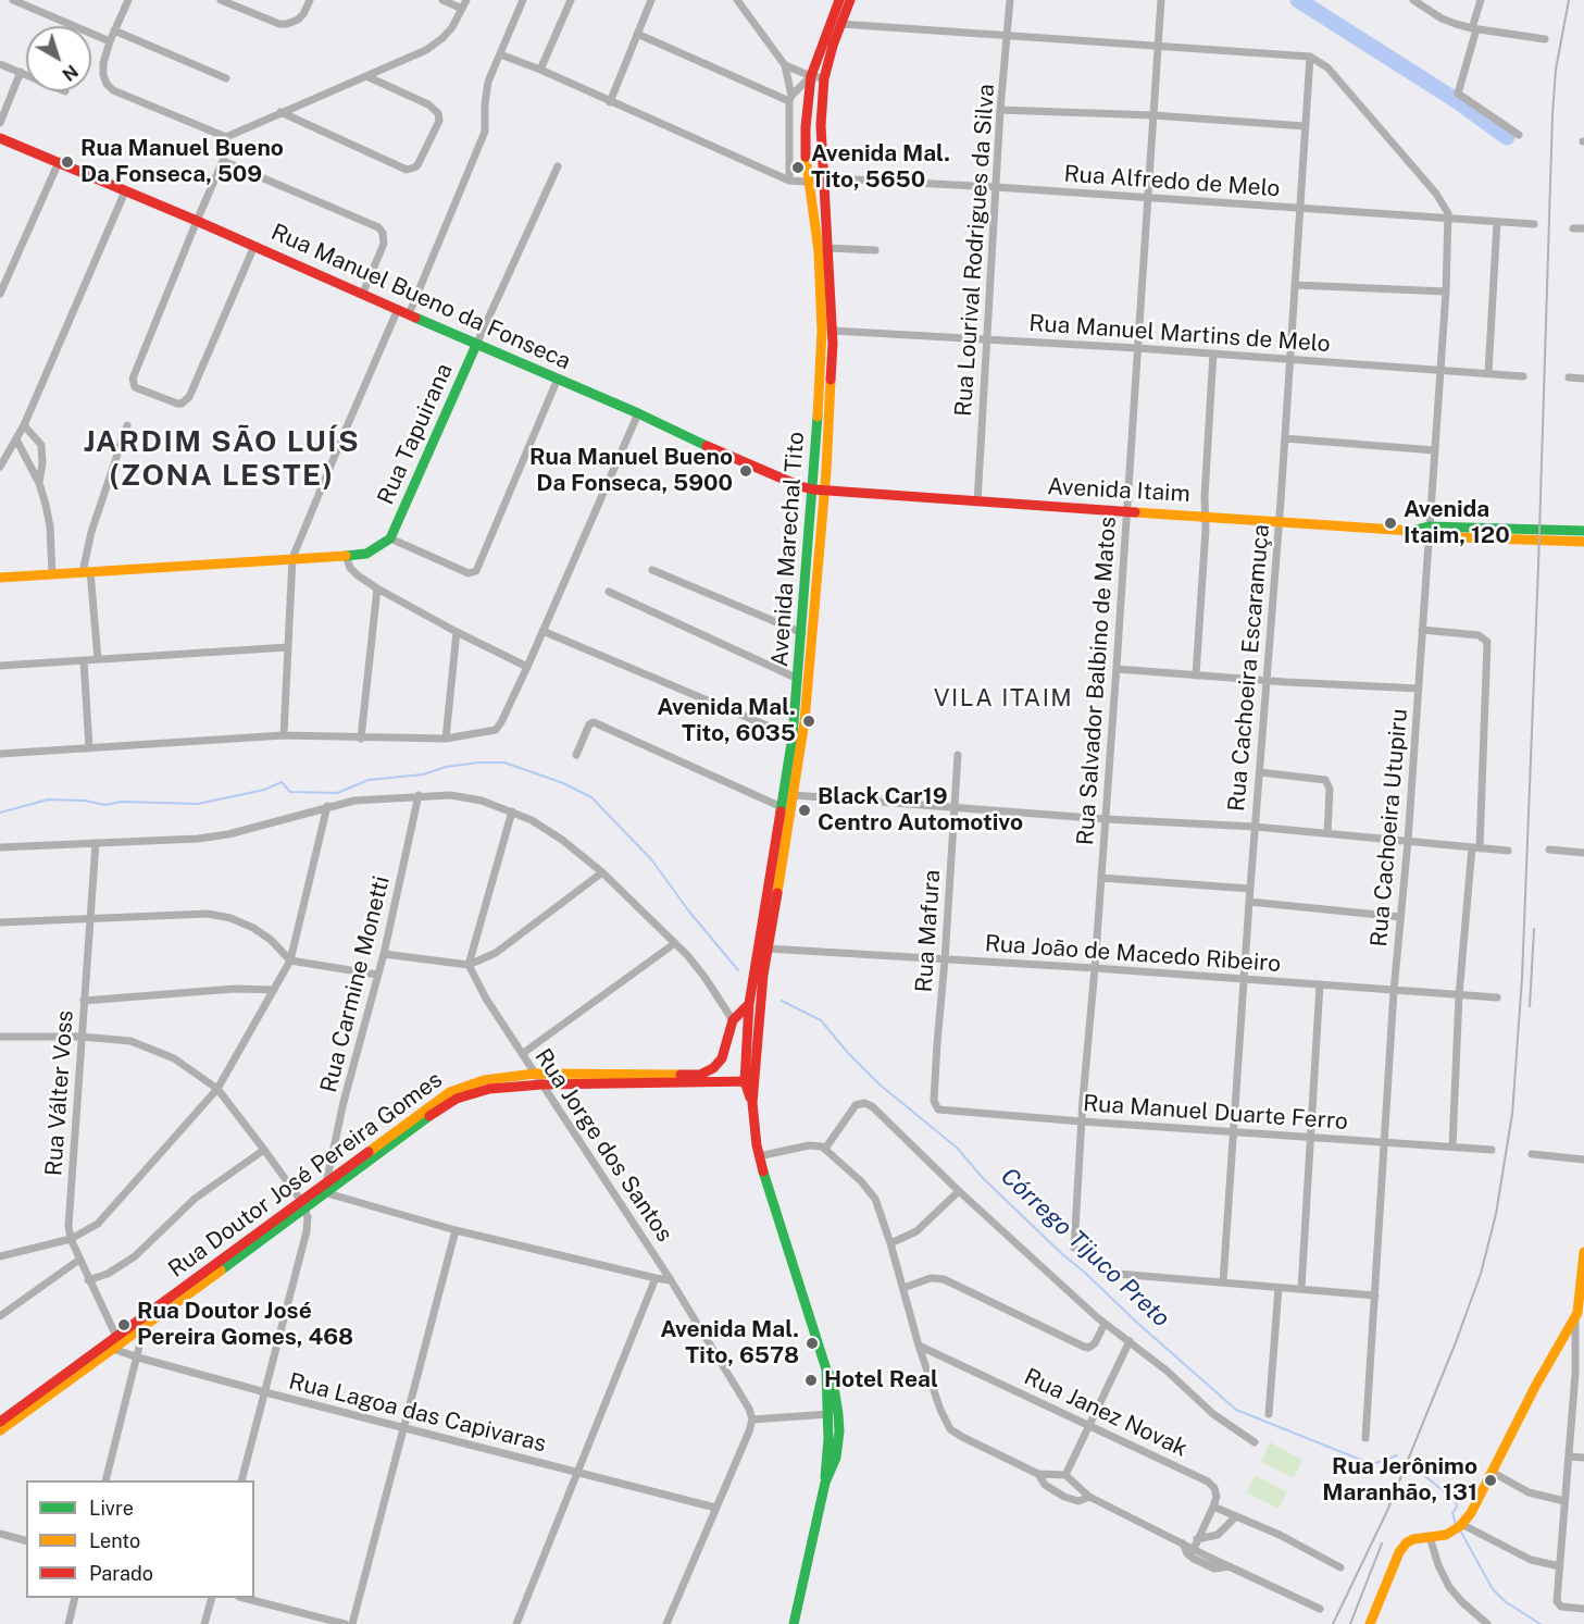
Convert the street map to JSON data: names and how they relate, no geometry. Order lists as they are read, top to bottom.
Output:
{
  "streets": {
    "main road": [
      "Rua Manuel Bueno da Fonseca",
      "Rua Tapuirana",
      "Avenida Itaim",
      "Avenida Marechal Tito",
      "Rua Doutor José Pereira Gomes"
    ],
    "street": [
      "Rua Alfredo de Melo",
      "Rua Lourival Rodrigues da Silva",
      "Rua Manuel Martins de Melo",
      "Rua Cachoeira Escaramuça",
      "Rua Salvador Balbino de Matos",
      "Rua Cachoeira Utupiru",
      "Rua Mafura",
      "Rua João de Macedo Ribeiro",
      "Rua Carmine Monetti",
      "Rua Válter Voss",
      "Rua Manuel Duarte Ferro",
      "Rua Jorge dos Santos",
      "Rua Lagoa das Capivaras",
      "Rua Janez Novak"
    ]
  },
  "crossings": [
    ["Rua Alfredo de Melo", "Rua Lourival Rodrigues da Silva"],
    ["Rua Alfredo de Melo", "Avenida Marechal Tito"],
    ["Rua Alfredo de Melo", "Rua Cachoeira Escaramuça"],
    ["Rua Alfredo de Melo", "Rua Salvador Balbino de Matos"],
    ["Rua Alfredo de Melo", "Rua Cachoeira Utupiru"],
    ["Rua Lourival Rodrigues da Silva", "Rua Manuel Martins de Melo"],
    ["Rua Lourival Rodrigues da Silva", "Avenida Itaim"],
    ["Rua Manuel Bueno da Fonseca", "Rua Tapuirana"],
    ["Rua Manuel Bueno da Fonseca", "Avenida Itaim"],
    ["Rua Manuel Bueno da Fonseca", "Avenida Marechal Tito"],
    ["Rua Manuel Martins de Melo", "Avenida Marechal Tito"],
    ["Rua Manuel Martins de Melo", "Rua Cachoeira Escaramuça"],
    ["Rua Manuel Martins de Melo", "Rua Salvador Balbino de Matos"],
    ["Rua Manuel Martins de Melo", "Rua Cachoeira Utupiru"],
    ["Avenida Itaim", "Avenida Marechal Tito"],
    ["Avenida Itaim", "Rua Cachoeira Escaramuça"],
    ["Avenida Itaim", "Rua Salvador Balbino de Matos"],
    ["Avenida Itaim", "Rua Cachoeira Utupiru"],
    ["Avenida Marechal Tito", "Rua João de Macedo Ribeiro"],
    ["Avenida Marechal Tito", "Rua Doutor José Pereira Gomes"],
    ["Rua Cachoeira Escaramuça", "Rua João de Macedo Ribeiro"],
    ["Rua Cachoeira Escaramuça", "Rua Manuel Duarte Ferro"],
    ["Rua Salvador Balbino de Matos", "Rua João de Macedo Ribeiro"],
    ["Rua Salvador Balbino de Matos", "Rua Manuel Duarte Ferro"],
    ["Rua Cachoeira Utupiru", "Rua João de Macedo Ribeiro"],
    ["Rua Cachoeira Utupiru", "Rua Manuel Duarte Ferro"],
    ["Rua Mafura", "Rua João de Macedo Ribeiro"],
    ["Rua Mafura", "Rua Manuel Duarte Ferro"],
    ["Rua Carmine Monetti", "Rua Doutor José Pereira Gomes"],
    ["Rua Válter Voss", "Rua Doutor José Pereira Gomes"],
    ["Rua Válter Voss", "Rua Lagoa das Capivaras"],
    ["Rua Jorge dos Santos", "Rua Doutor José Pereira Gomes"],
    ["Rua Doutor José Pereira Gomes", "Rua Lagoa das Capivaras"]
  ],
  "districts": ["JARDIM SÃO LUÍS (ZONA LESTE)", "VILA ITAIM"],
  "water": ["Córrego Tijuco Preto"],
  "places": [
    "Rua Manuel Bueno Da Fonseca, 509",
    "Avenida Mal. Tito, 5650",
    "Rua Manuel Bueno Da Fonseca, 5900",
    "Avenida Itaim, 120",
    "Avenida Mal. Tito, 6035",
    "Black Car19 Centro Automotivo",
    "Rua Doutor José Pereira Gomes, 468",
    "Avenida Mal. Tito, 6578",
    "Hotel Real",
    "Rua Jerônimo Maranhão, 131"
  ],
  "legend": ["Livre", "Lento", "Parado"],
  "north": "bottom right"
}
